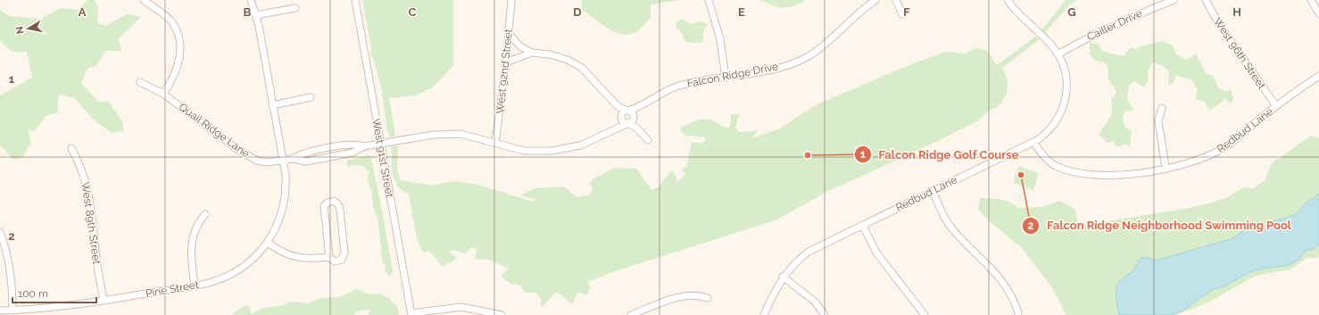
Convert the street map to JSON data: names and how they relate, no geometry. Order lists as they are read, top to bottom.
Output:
{
  "streets": {
    "street": [
      "Cailler Drive",
      "West 96th Street",
      "West 92nd Street",
      "Falcon Ridge Drive",
      "Quail Ridge Lane",
      "Redbud Lane",
      "West 91st Street",
      "West 89th Street",
      "Pine Street"
    ]
  },
  "crossings": [
    ["West 96th Street", "Redbud Lane"],
    ["Quail Ridge Lane", "West 91st Street"],
    ["Quail Ridge Lane", "Pine Street"],
    ["West 89th Street", "Pine Street"]
  ],
  "places": ["Falcon Ridge Golf Course", "Falcon Ridge Neighborhood Swimming Pool"],
  "scale_bar": "100 m",
  "north": "left",
  "grid": {
    "columns": [
      "A",
      "B",
      "C",
      "D",
      "E",
      "F",
      "G",
      "H"
    ],
    "rows": ["1", "2"]
  }
}
